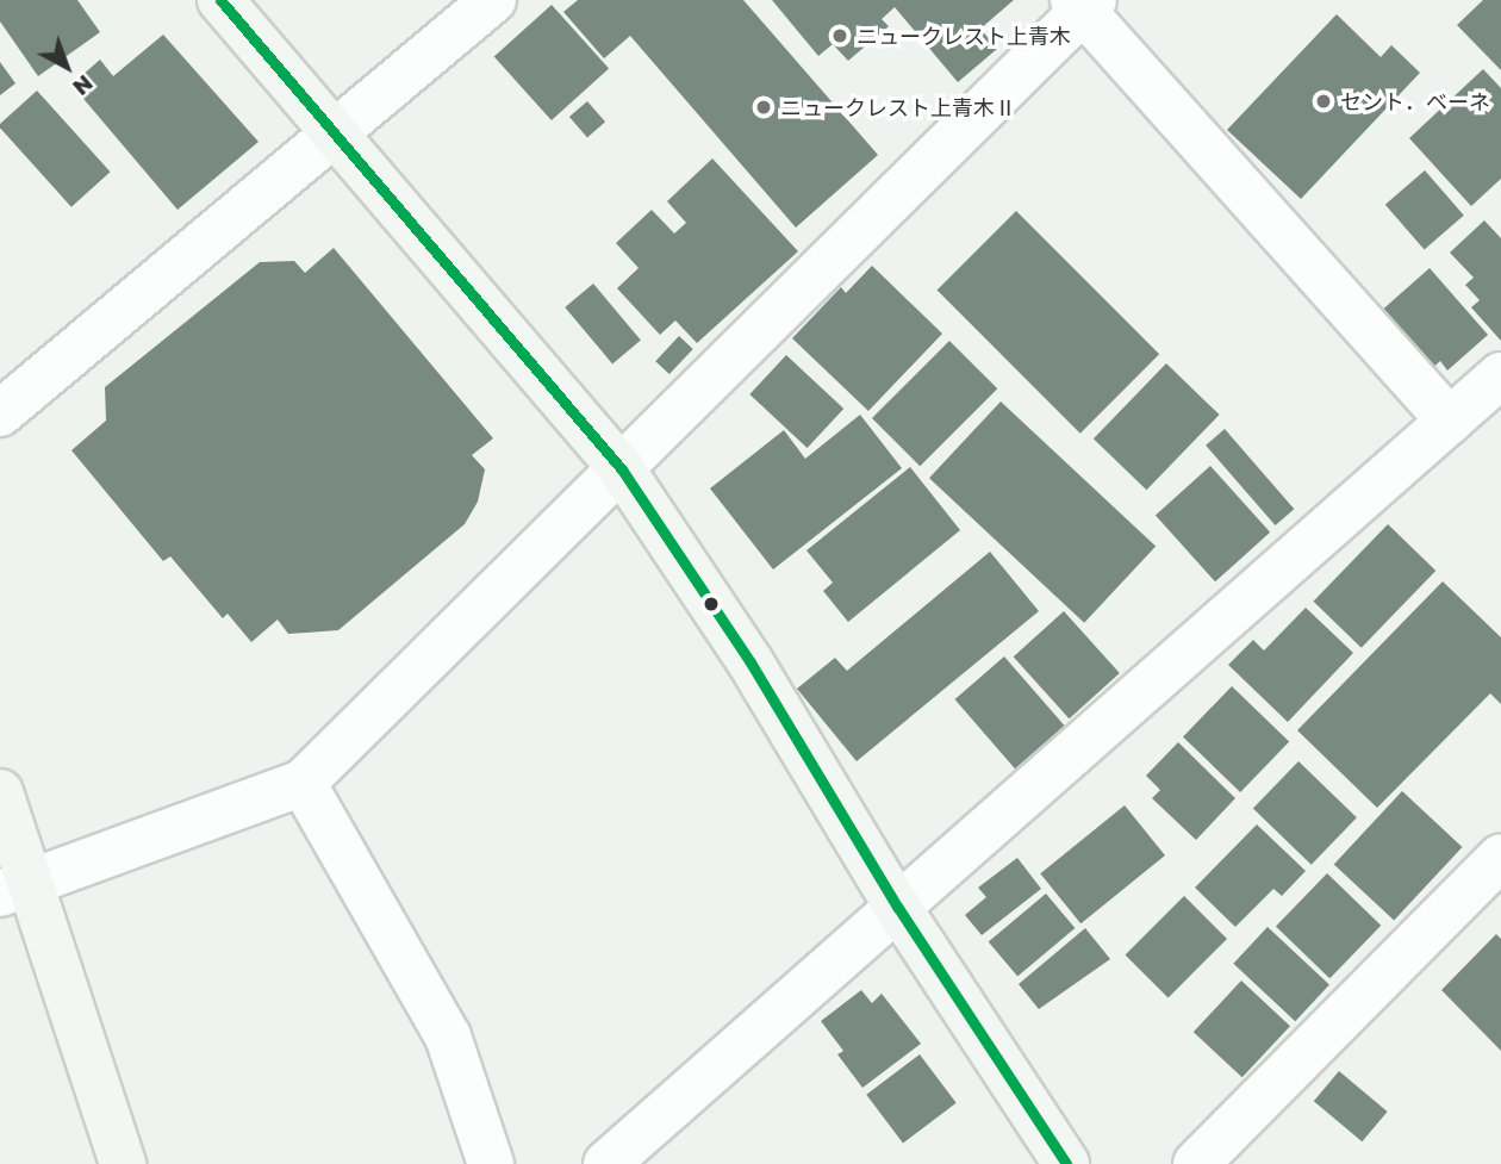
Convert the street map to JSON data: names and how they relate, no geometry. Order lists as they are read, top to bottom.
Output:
{
  "places": ["ニュークレスト上青木", "セント．ベーネ", "ニュークレスト上青木Ⅱ"],
  "north": "bottom right"
}
